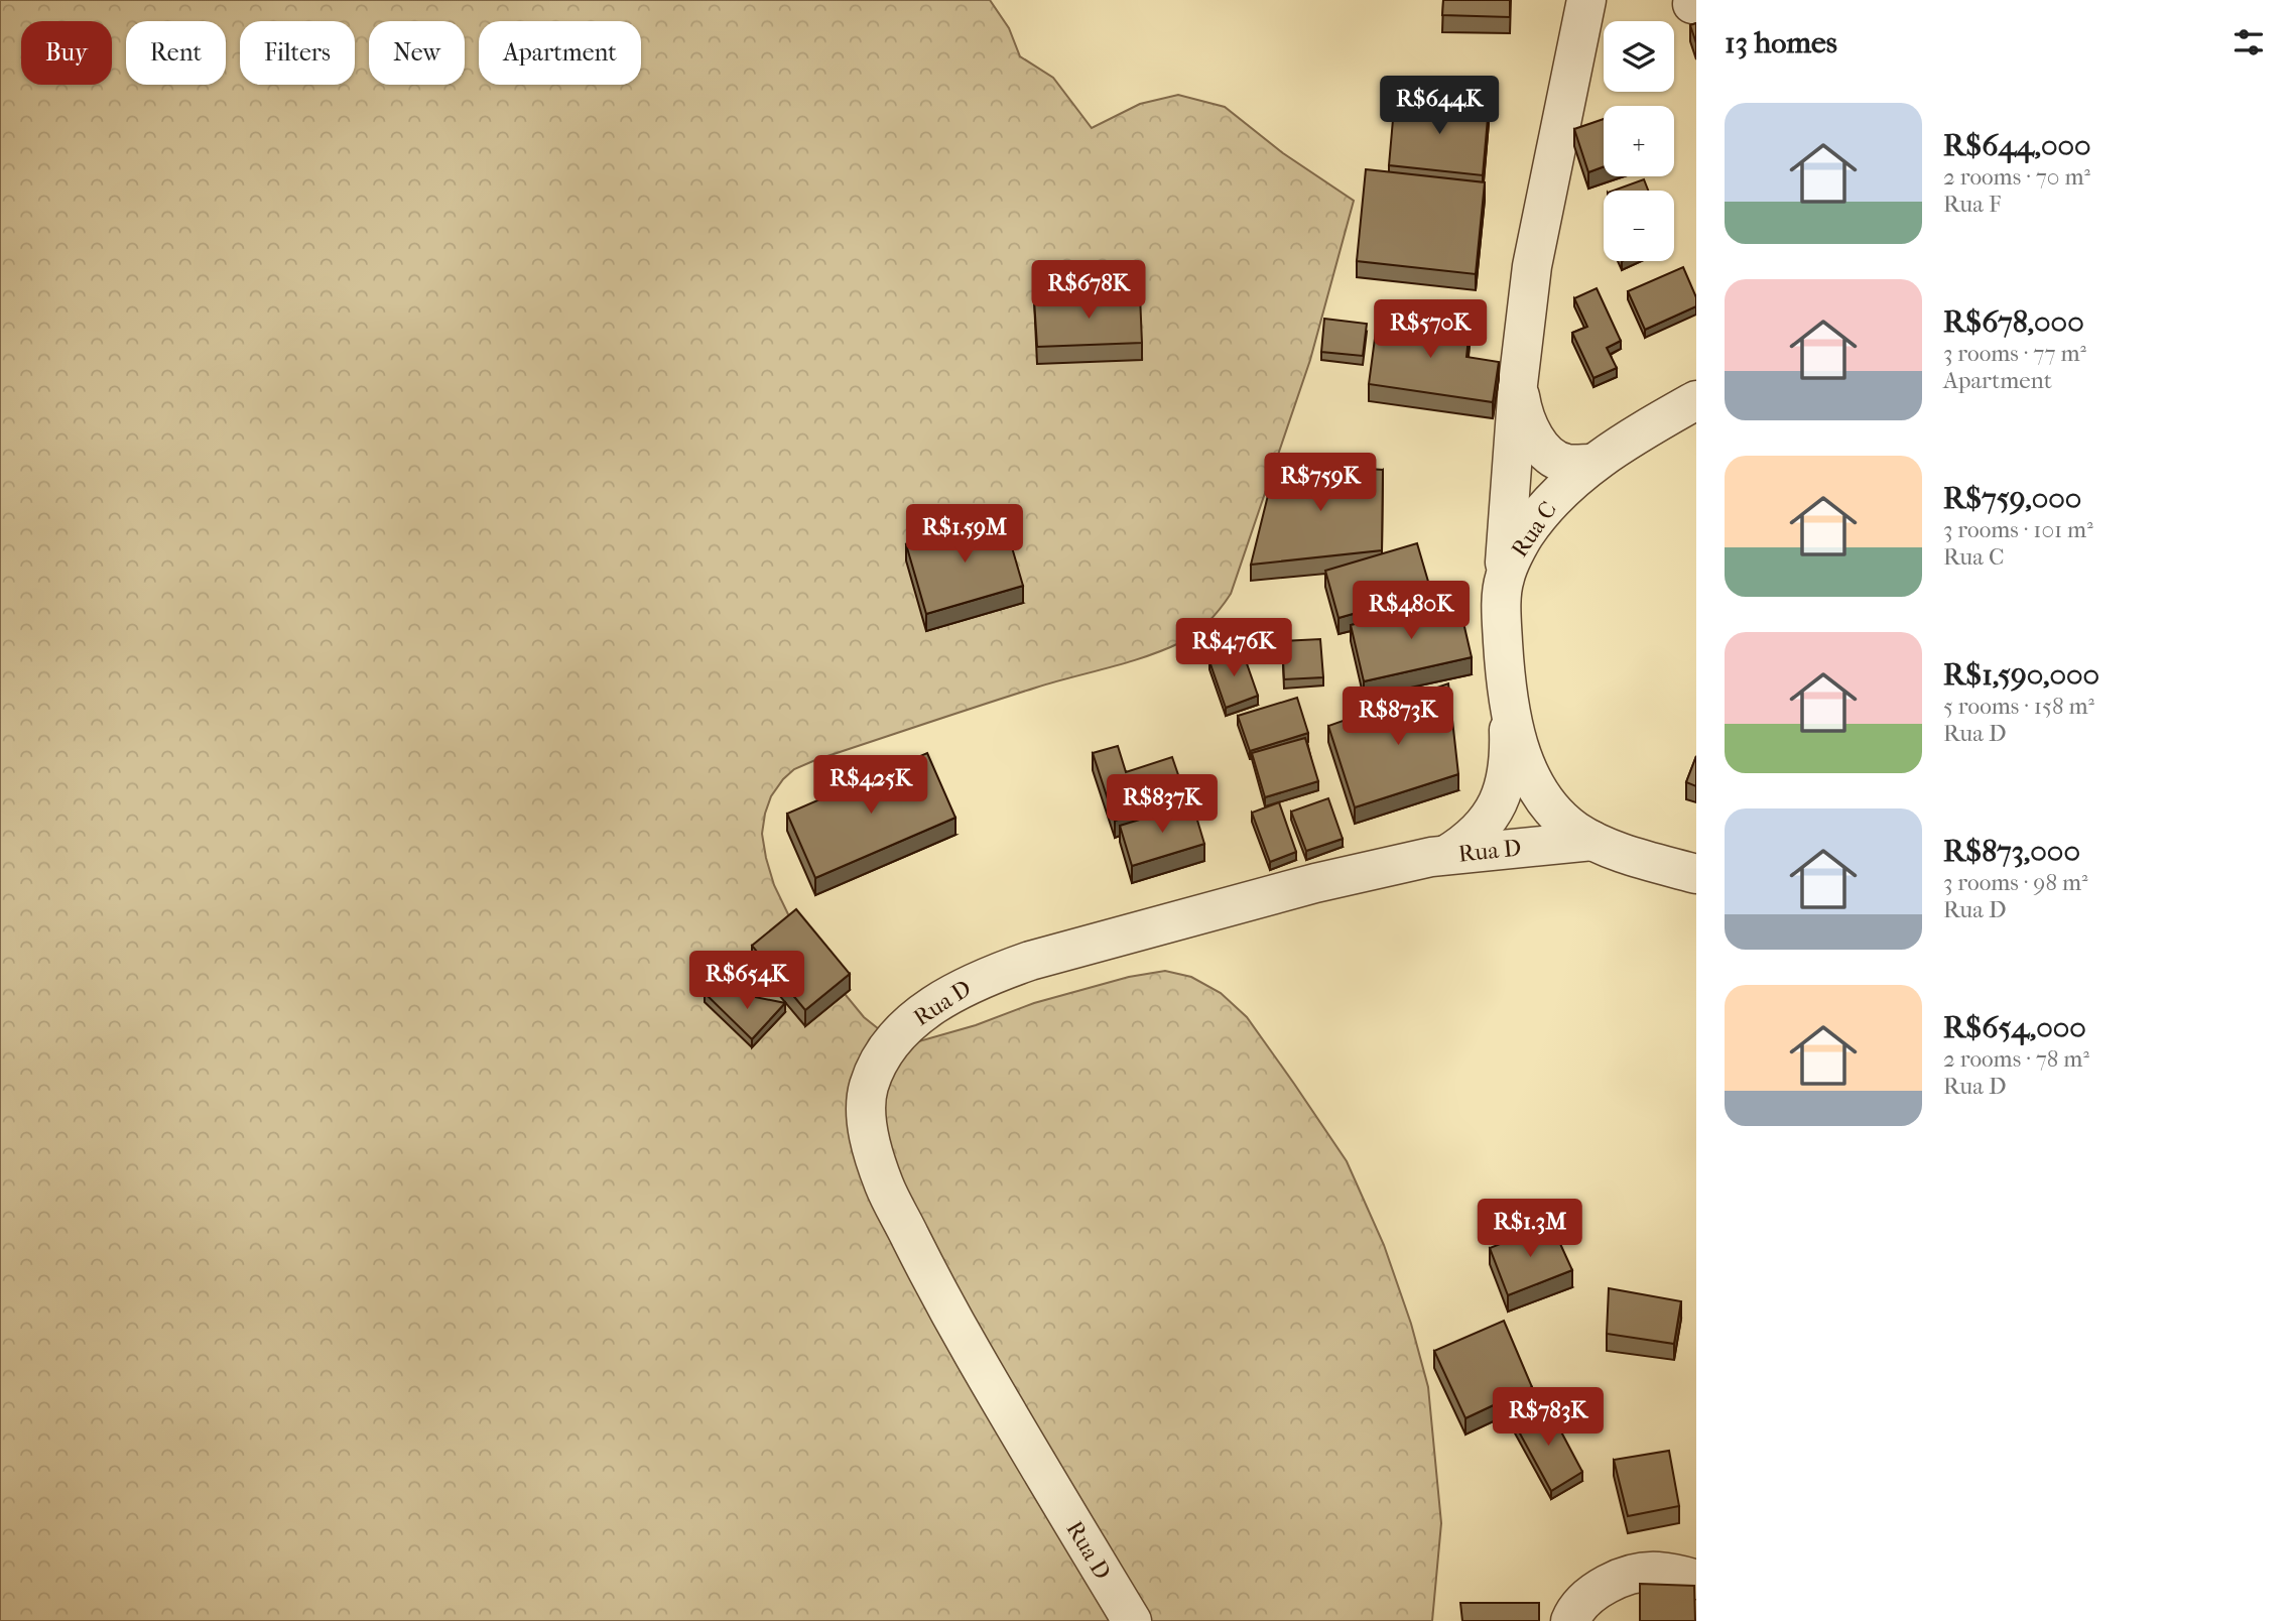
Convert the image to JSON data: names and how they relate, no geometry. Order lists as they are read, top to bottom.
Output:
{
  "streets": {
    "street": ["Rua C", "Rua D"]
  },
  "crossings": [
    ["Rua C", "Rua D"]
  ],
  "page": {
    "heading": "13 homes",
    "map_buttons": ["+", "−"],
    "chip": [
      "Buy",
      "Rent",
      "Filters",
      "New",
      "Apartment"
    ],
    "price": [
      "R$644K",
      "R$678K",
      "R$570K",
      "R$759K",
      "R$1.59M",
      "R$480K",
      "R$476K",
      "R$873K",
      "R$425K",
      "R$837K",
      "R$654K",
      "R$1.3M",
      "R$783K"
    ],
    "list": [
      {
        "name": "R$644,000",
        "note": "2 rooms · 70 m² · Rua F"
      },
      {
        "name": "R$678,000",
        "note": "3 rooms · 77 m² · Apartment"
      },
      {
        "name": "R$759,000",
        "note": "3 rooms · 101 m² · Rua C"
      },
      {
        "name": "R$1,590,000",
        "note": "5 rooms · 158 m² · Rua D"
      },
      {
        "name": "R$873,000",
        "note": "3 rooms · 98 m² · Rua D"
      },
      {
        "name": "R$654,000",
        "note": "2 rooms · 78 m² · Rua D"
      }
    ]
  }
}
